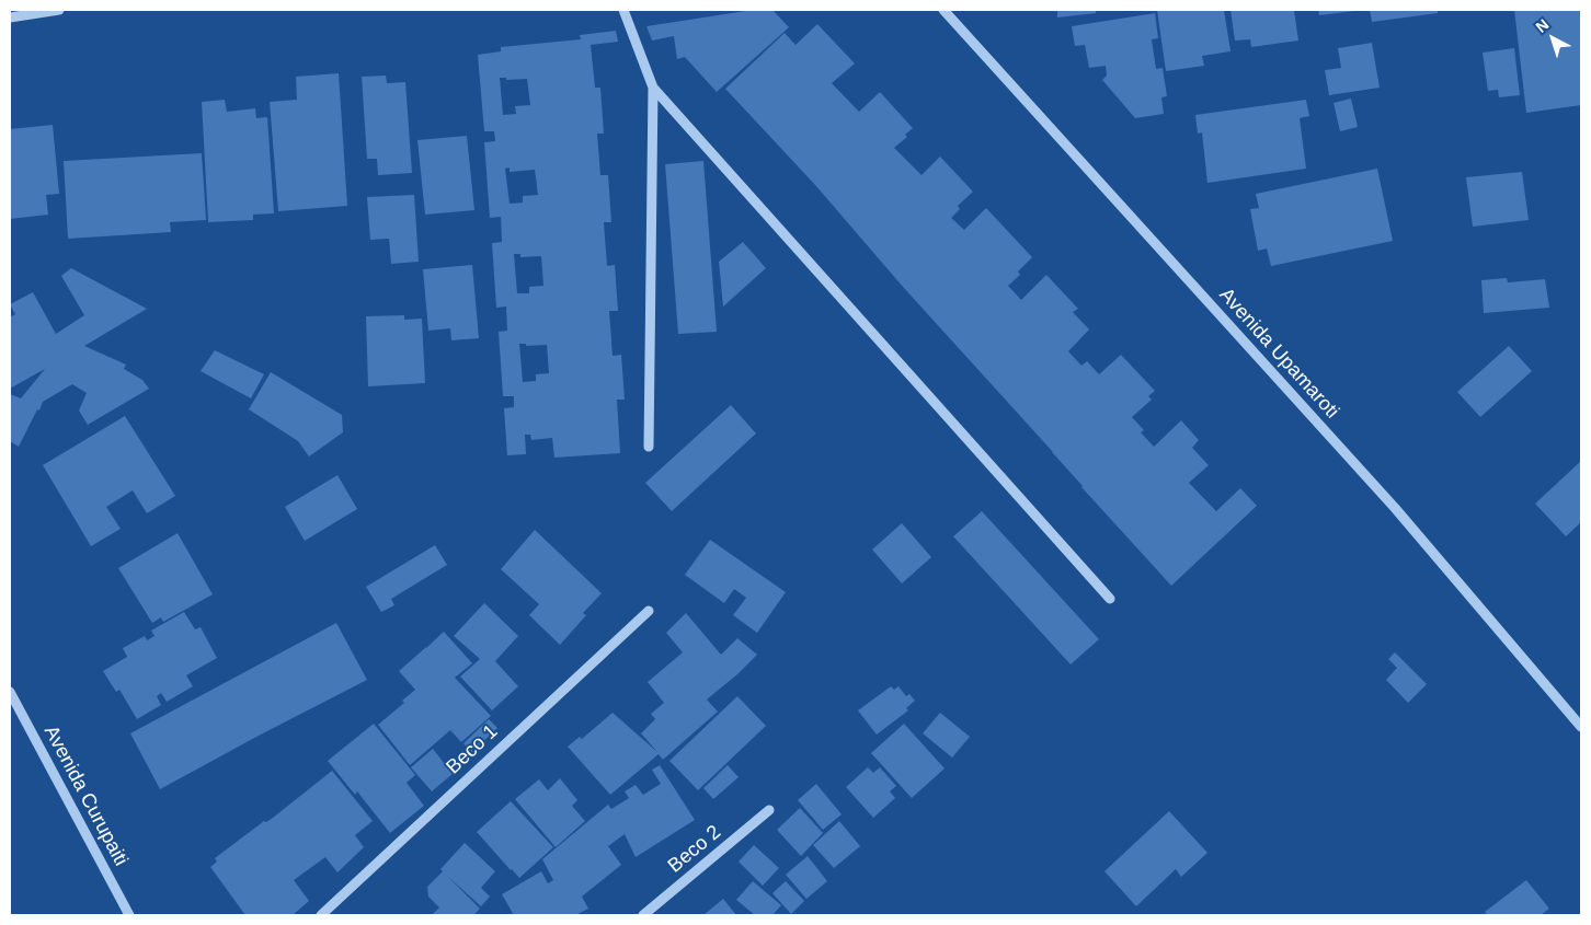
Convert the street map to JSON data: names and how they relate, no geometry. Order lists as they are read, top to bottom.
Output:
{
  "streets": {
    "street": [
      "Avenida Upamaroti",
      "Beco 1",
      "Avenida Curupaiti",
      "Beco 2"
    ]
  },
  "north": "top left"
}
